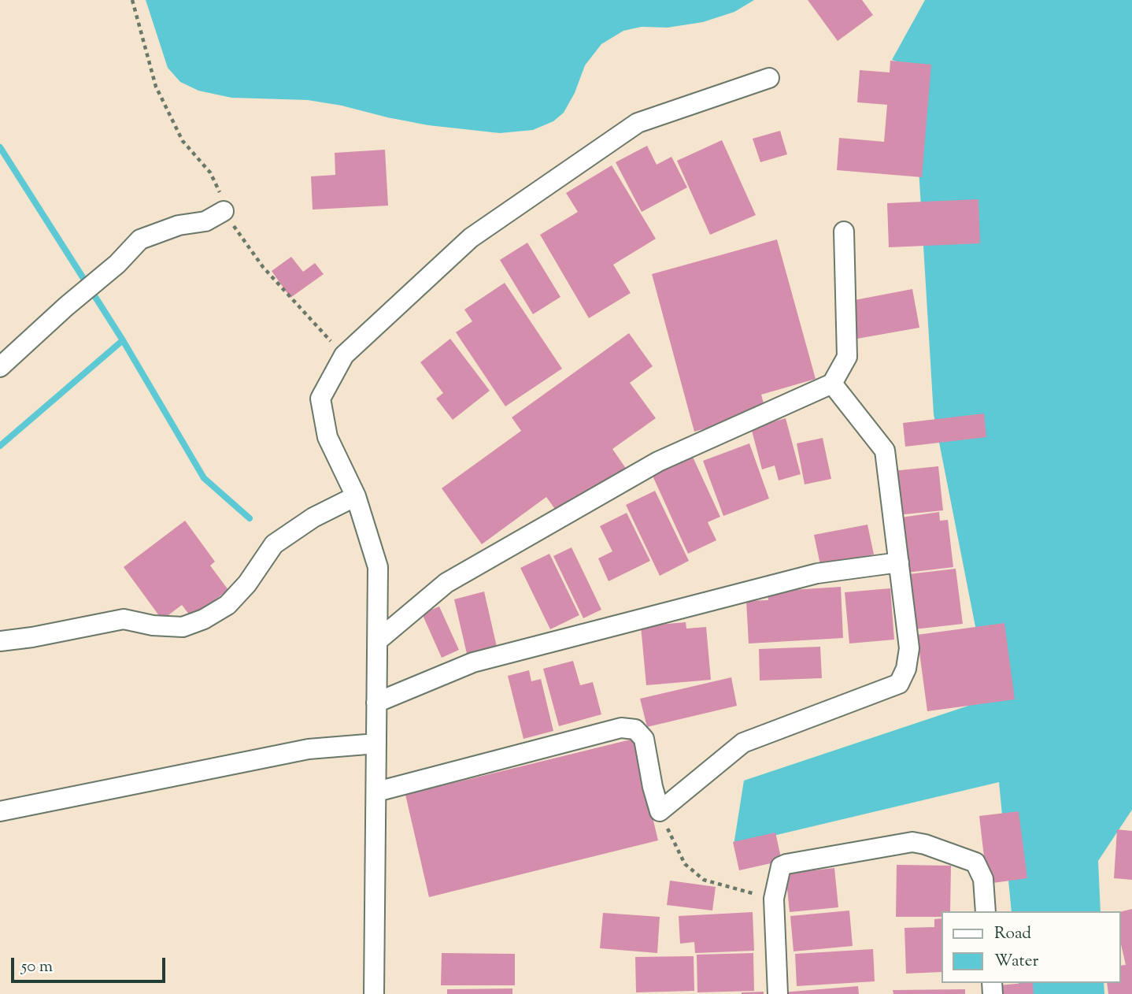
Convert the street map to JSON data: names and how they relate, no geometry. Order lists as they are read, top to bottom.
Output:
{
  "legend": ["Road", "Water"],
  "scale_bar": "50 m"
}
